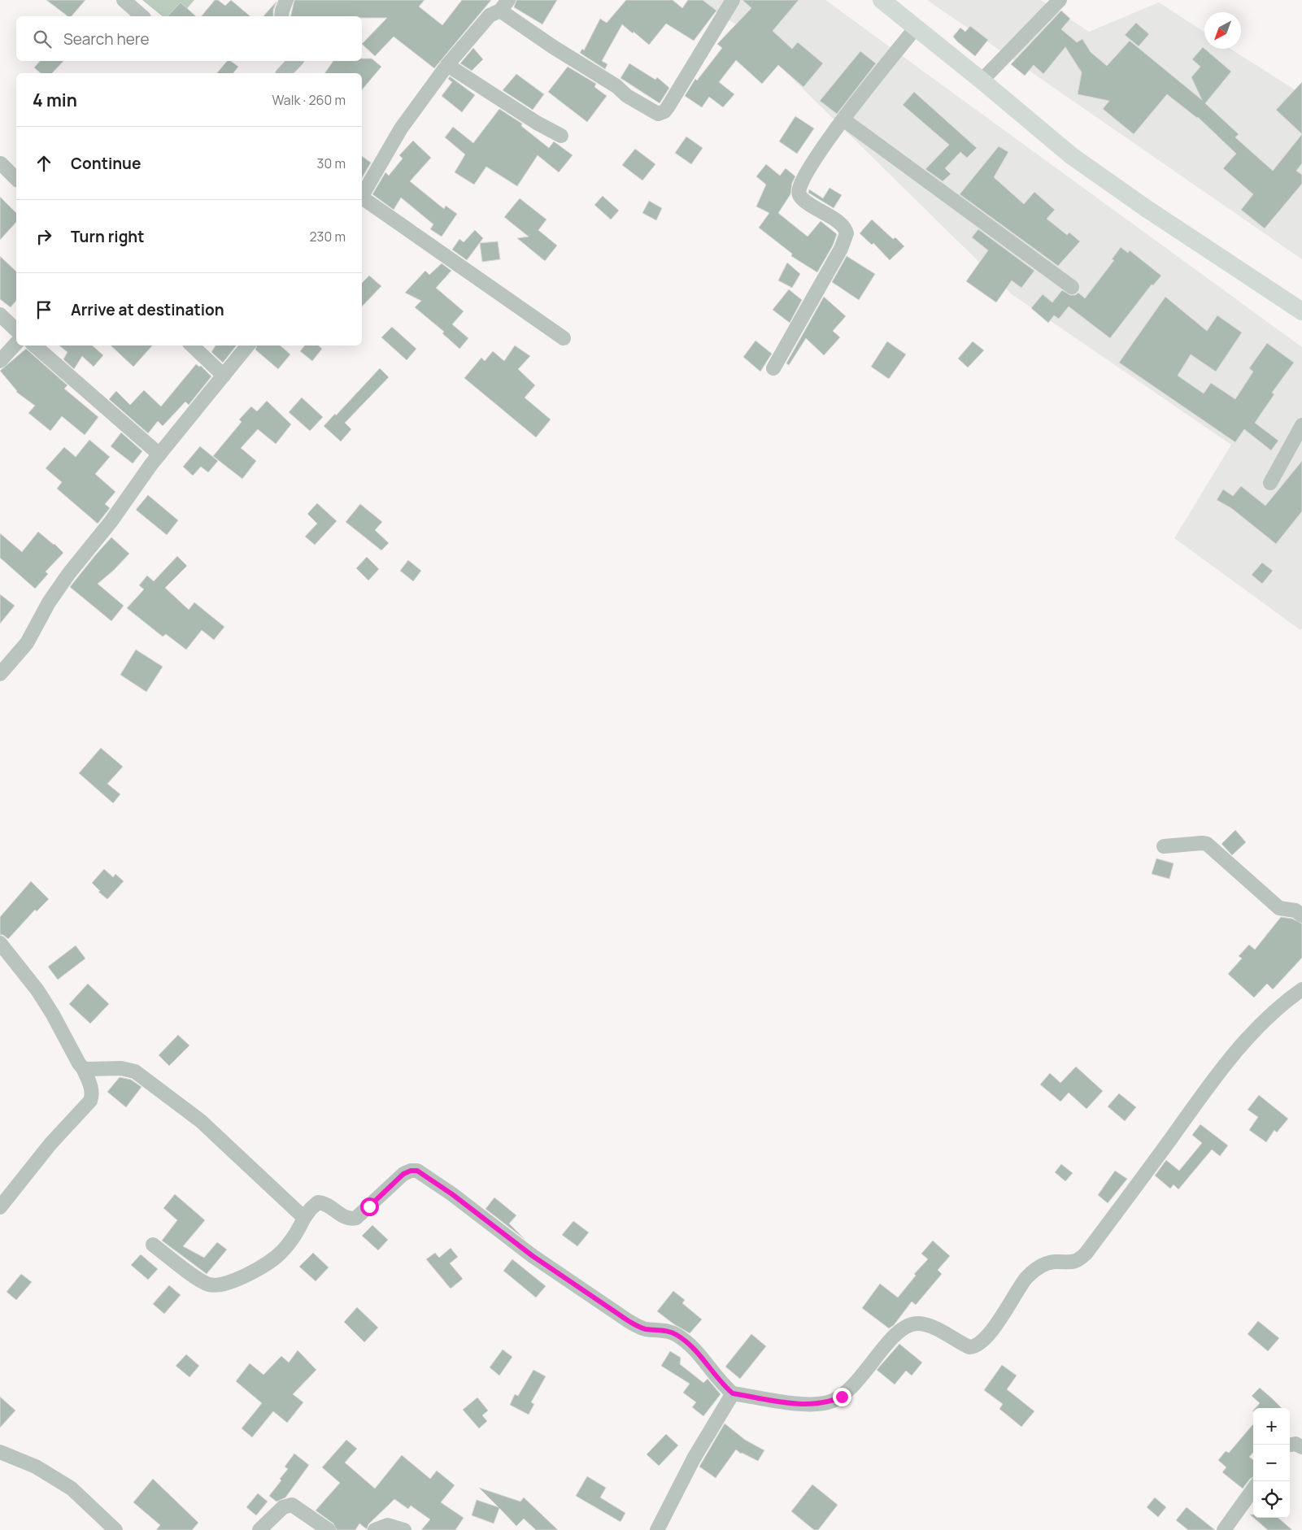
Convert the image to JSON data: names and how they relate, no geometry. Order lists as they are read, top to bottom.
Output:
{
  "north": "bottom left",
  "page": {
    "search": "Search here",
    "heading": ["4 min", "Walk · 260 m"],
    "list": [
      ["Continue", "30 m"],
      ["Turn right", "230 m"],
      "Arrive at destination"
    ],
    "map_buttons": ["+", "−"]
  }
}
